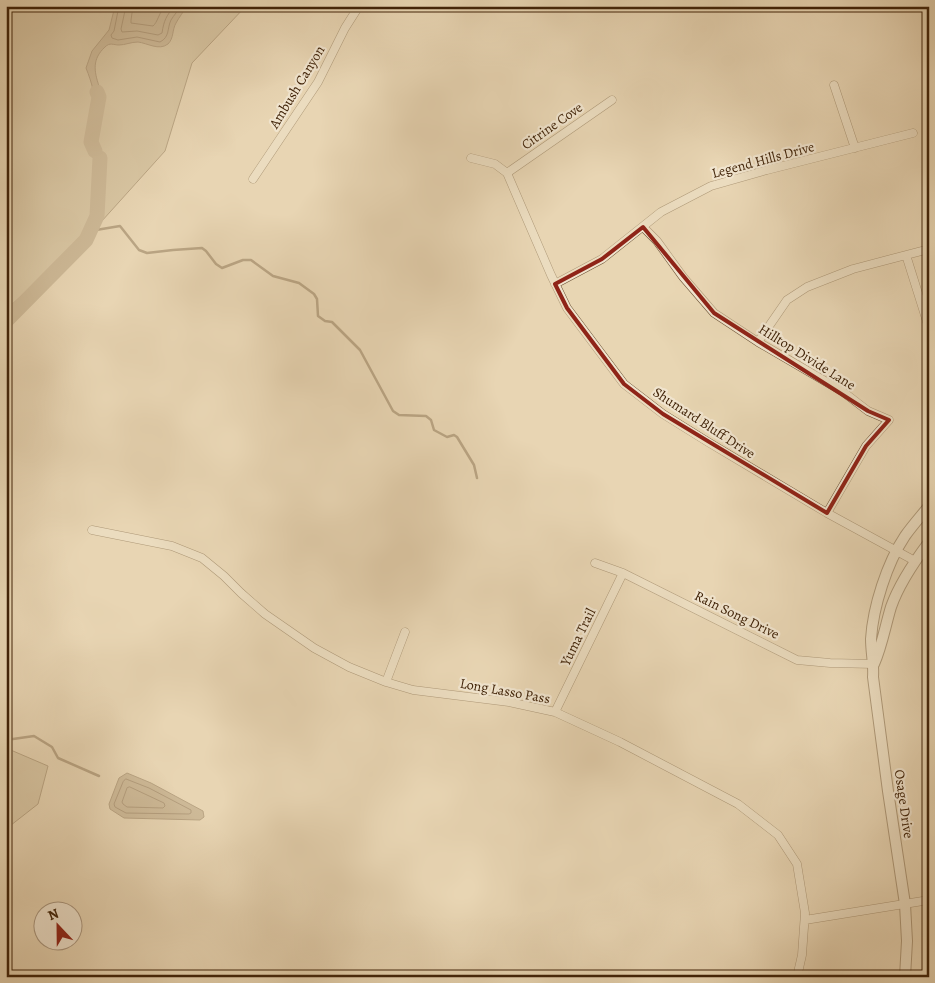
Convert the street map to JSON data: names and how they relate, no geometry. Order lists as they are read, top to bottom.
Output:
{
  "streets": {
    "street": [
      "Ambush Canyon",
      "Citrine Cove",
      "Legend Hills Drive",
      "Hilltop Divide Lane",
      "Shumard Bluff Drive",
      "Rain Song Drive",
      "Yuma Trail",
      "Long Lasso Pass",
      "Osage Drive"
    ]
  },
  "crossings": [
    ["Citrine Cove", "Shumard Bluff Drive"],
    ["Legend Hills Drive", "Hilltop Divide Lane"],
    ["Legend Hills Drive", "Shumard Bluff Drive"],
    ["Hilltop Divide Lane", "Shumard Bluff Drive"],
    ["Shumard Bluff Drive", "Osage Drive"],
    ["Rain Song Drive", "Yuma Trail"],
    ["Rain Song Drive", "Osage Drive"],
    ["Yuma Trail", "Long Lasso Pass"]
  ],
  "north": "top"
}
